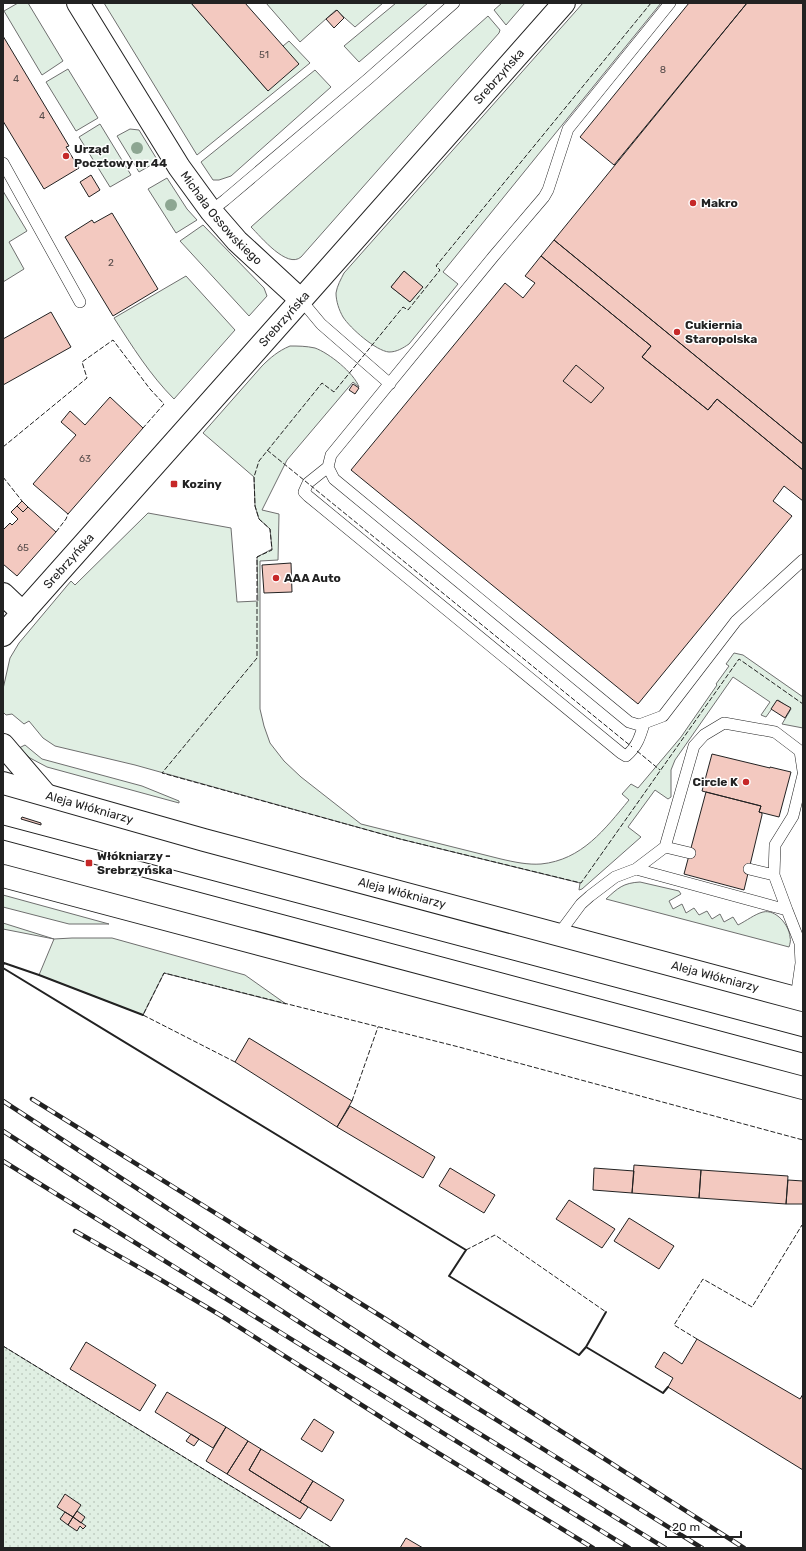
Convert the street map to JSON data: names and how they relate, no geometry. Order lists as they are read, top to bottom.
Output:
{
  "streets": {
    "main road": ["Srebrzyńska", "Michała Ossowskiego", "Aleja Włókniarzy"]
  },
  "crossings": [
    ["Srebrzyńska", "Michała Ossowskiego"]
  ],
  "places": {
    "other": [
      "Urząd Pocztowy nr 44",
      "Makro",
      "Cukiernia Staropolska",
      "AAA Auto",
      "Circle K"
    ],
    "transit": ["Koziny", "Włókniarzy - Srebrzyńska"]
  },
  "house_numbers": [
    "51",
    "8",
    "4",
    "4",
    "2",
    "63",
    "65"
  ],
  "scale_bar": "20 m"
}
